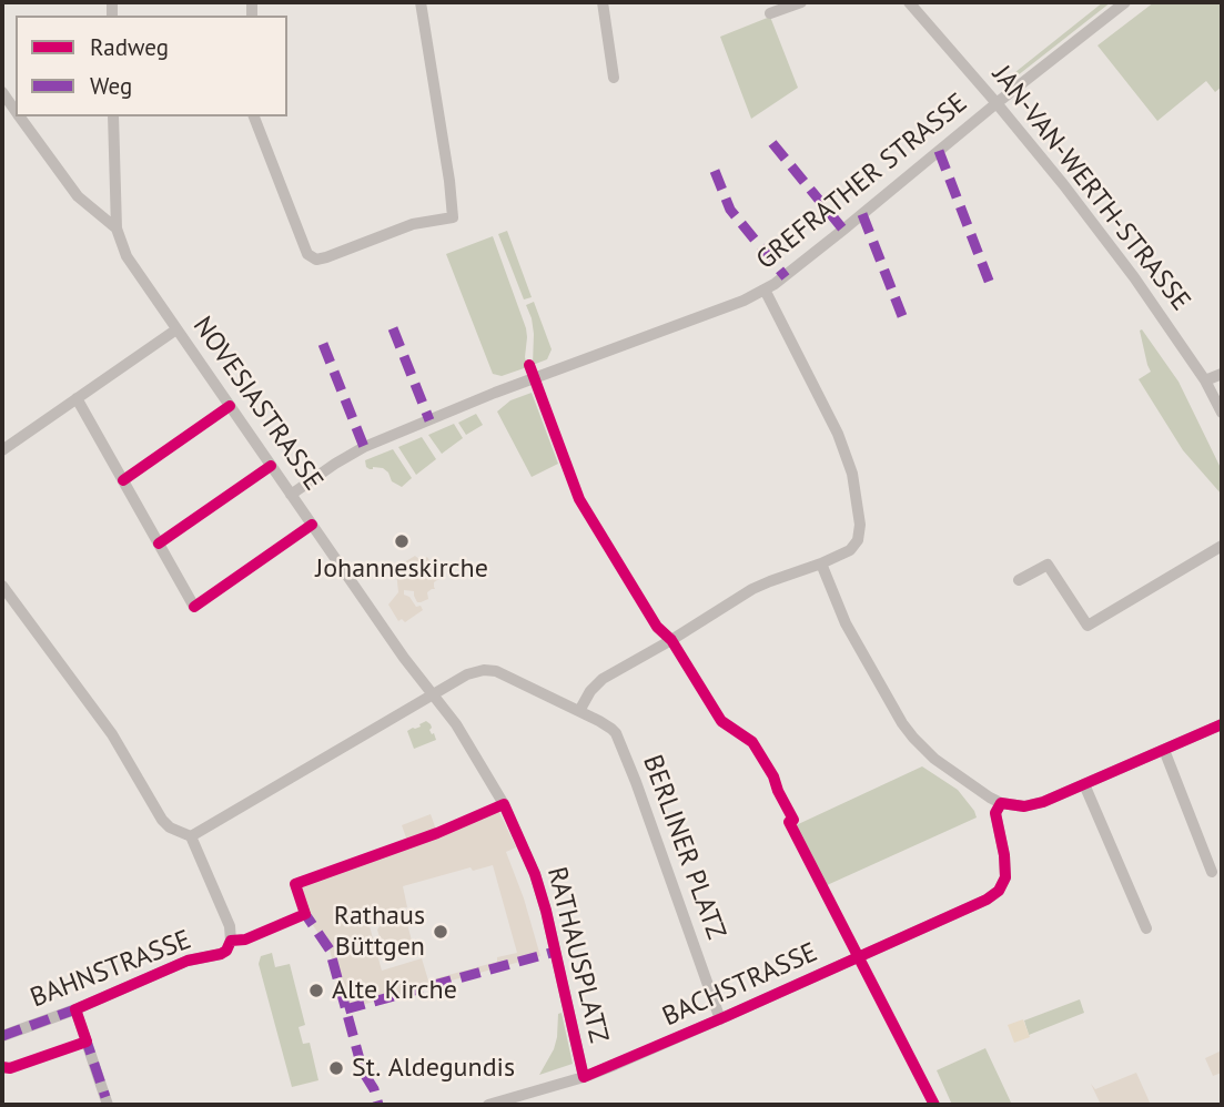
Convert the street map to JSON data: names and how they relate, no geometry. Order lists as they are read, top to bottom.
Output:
{
  "streets": {
    "street": [
      "GREFRATHER STRASSE",
      "JAN-VAN-WERTH-STRASSE",
      "NOVESIASTRASSE",
      "BERLINER PLATZ",
      "RATHAUSPLATZ",
      "BAHNSTRASSE",
      "BACHSTRASSE"
    ]
  },
  "crossings": [
    ["GREFRATHER STRASSE", "JAN-VAN-WERTH-STRASSE"],
    ["NOVESIASTRASSE", "BERLINER PLATZ"],
    ["NOVESIASTRASSE", "RATHAUSPLATZ"],
    ["BERLINER PLATZ", "RATHAUSPLATZ"],
    ["BERLINER PLATZ", "BAHNSTRASSE"],
    ["BERLINER PLATZ", "BACHSTRASSE"],
    ["RATHAUSPLATZ", "BACHSTRASSE"]
  ],
  "places": [
    "Johanneskirche",
    "Rathaus Büttgen",
    "Alte Kirche",
    "St. Aldegundis"
  ],
  "legend": ["Radweg", "Weg"]
}
